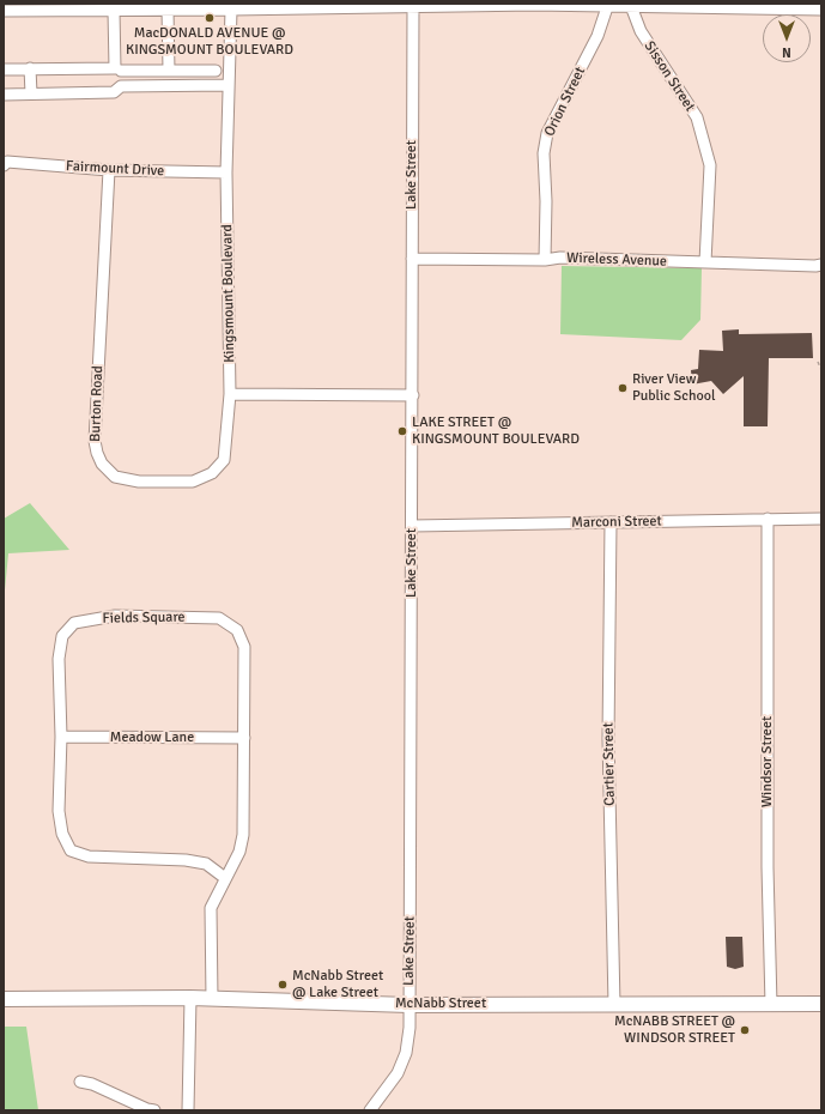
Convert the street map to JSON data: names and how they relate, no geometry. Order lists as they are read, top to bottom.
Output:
{
  "streets": {
    "main road": ["McNabb Street"],
    "street": [
      "Sisson Street",
      "Orion Street",
      "Fairmount Drive",
      "Lake Street",
      "Wireless Avenue",
      "Kingsmount Boulevard",
      "Burton Road",
      "Marconi Street",
      "Fields Square",
      "Meadow Lane",
      "Windsor Street",
      "Cartier Street"
    ]
  },
  "crossings": [
    ["Sisson Street", "Wireless Avenue"],
    ["Orion Street", "Wireless Avenue"],
    ["Fairmount Drive", "Kingsmount Boulevard"],
    ["Fairmount Drive", "Burton Road"],
    ["Lake Street", "Wireless Avenue"],
    ["Lake Street", "Marconi Street"],
    ["Lake Street", "McNabb Street"],
    ["Kingsmount Boulevard", "Burton Road"],
    ["Marconi Street", "Windsor Street"],
    ["Marconi Street", "Cartier Street"],
    ["Fields Square", "Meadow Lane"],
    ["Fields Square", "McNabb Street"],
    ["Windsor Street", "McNabb Street"],
    ["Cartier Street", "McNabb Street"]
  ],
  "places": [
    "MacDONALD AVENUE @ KINGSMOUNT BOULEVARD",
    "River View Public School",
    "LAKE STREET @ KINGSMOUNT BOULEVARD",
    "McNabb Street @ Lake Street",
    "McNABB STREET @ WINDSOR STREET"
  ],
  "north": "bottom"
}
